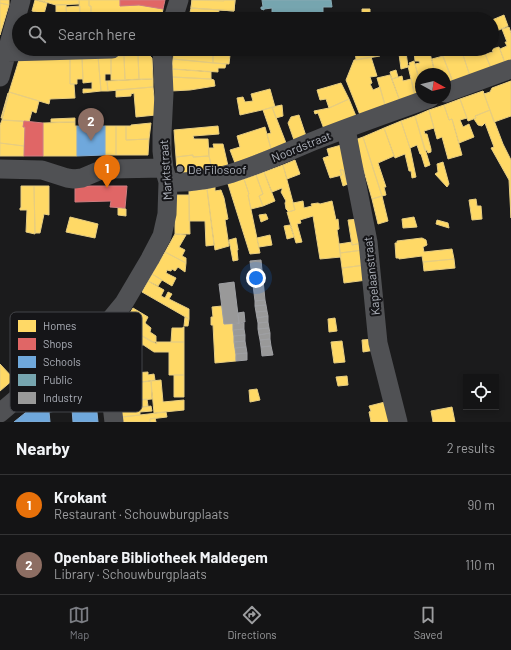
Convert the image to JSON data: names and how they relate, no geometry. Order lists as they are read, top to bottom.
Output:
{
  "streets": {
    "street": ["Noordstraat", "Marktstraat", "Kapelaanstraat"]
  },
  "crossings": [
    ["Noordstraat", "Marktstraat"],
    ["Noordstraat", "Kapelaanstraat"]
  ],
  "places": ["De Filosoof"],
  "legend": [
    "Homes",
    "Shops",
    "Schools",
    "Public",
    "Industry"
  ],
  "north": "right",
  "page": {
    "search": "Search here",
    "pins": ["2", "1"],
    "heading": ["Nearby", "2 results"],
    "list": [
      {
        "mark": "1",
        "name": "Krokant",
        "note": "Restaurant · Schouwburgplaats",
        "value": "90 m"
      },
      {
        "mark": "2",
        "name": "Openbare Bibliotheek Maldegem",
        "note": "Library · Schouwburgplaats",
        "value": "110 m"
      }
    ],
    "nav": ["Map", "Directions", "Saved"]
  }
}
